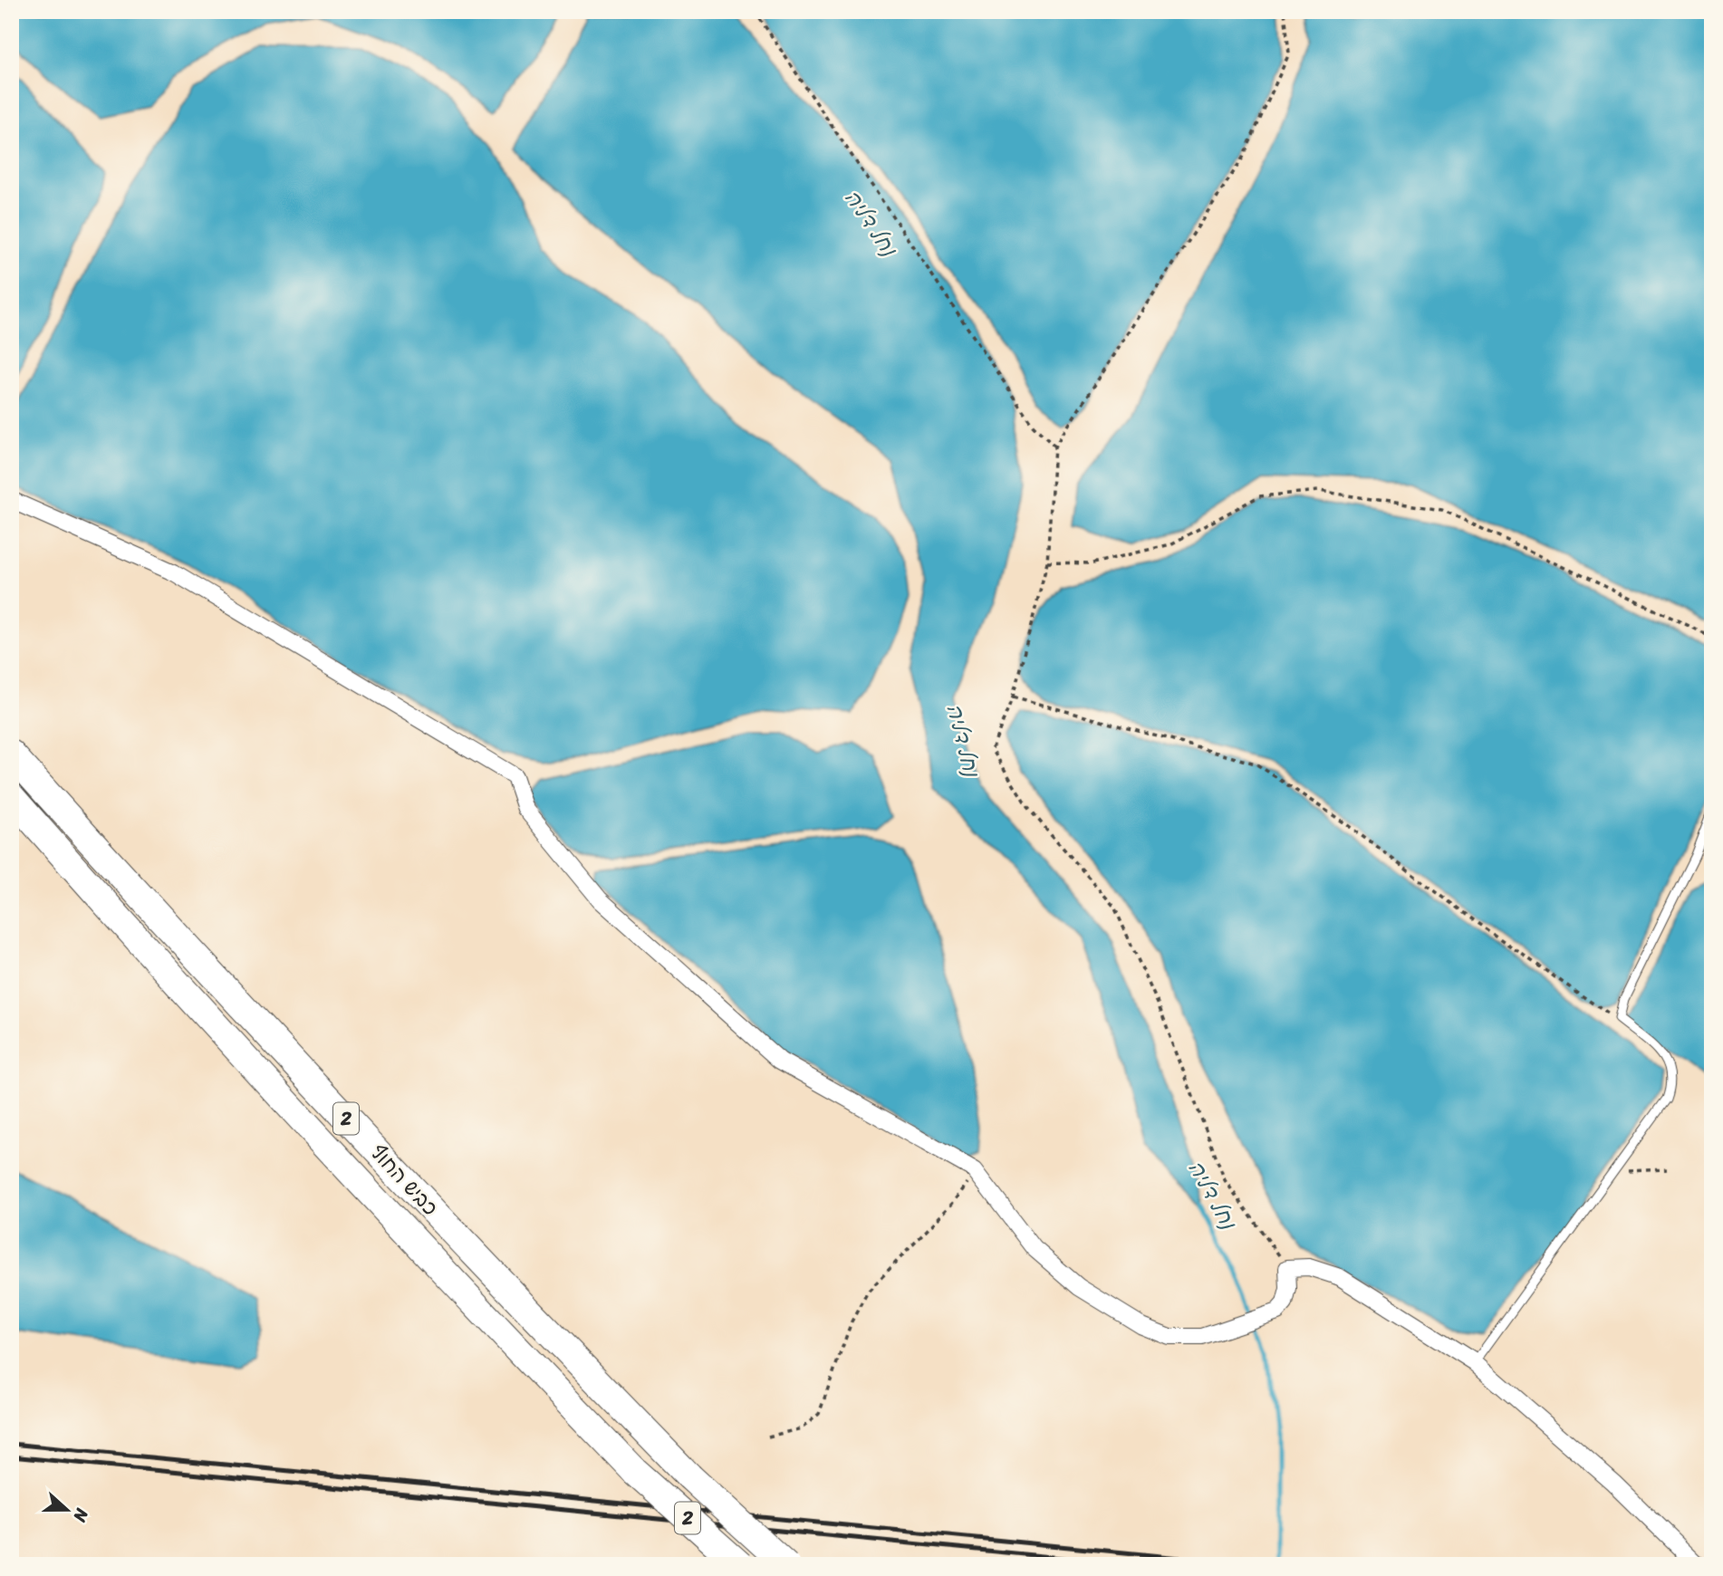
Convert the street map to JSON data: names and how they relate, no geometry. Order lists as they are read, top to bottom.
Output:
{
  "streets": {
    "highway": ["2", "כביש החוף"]
  },
  "water": ["נחל דליה"],
  "north": "right"
}
